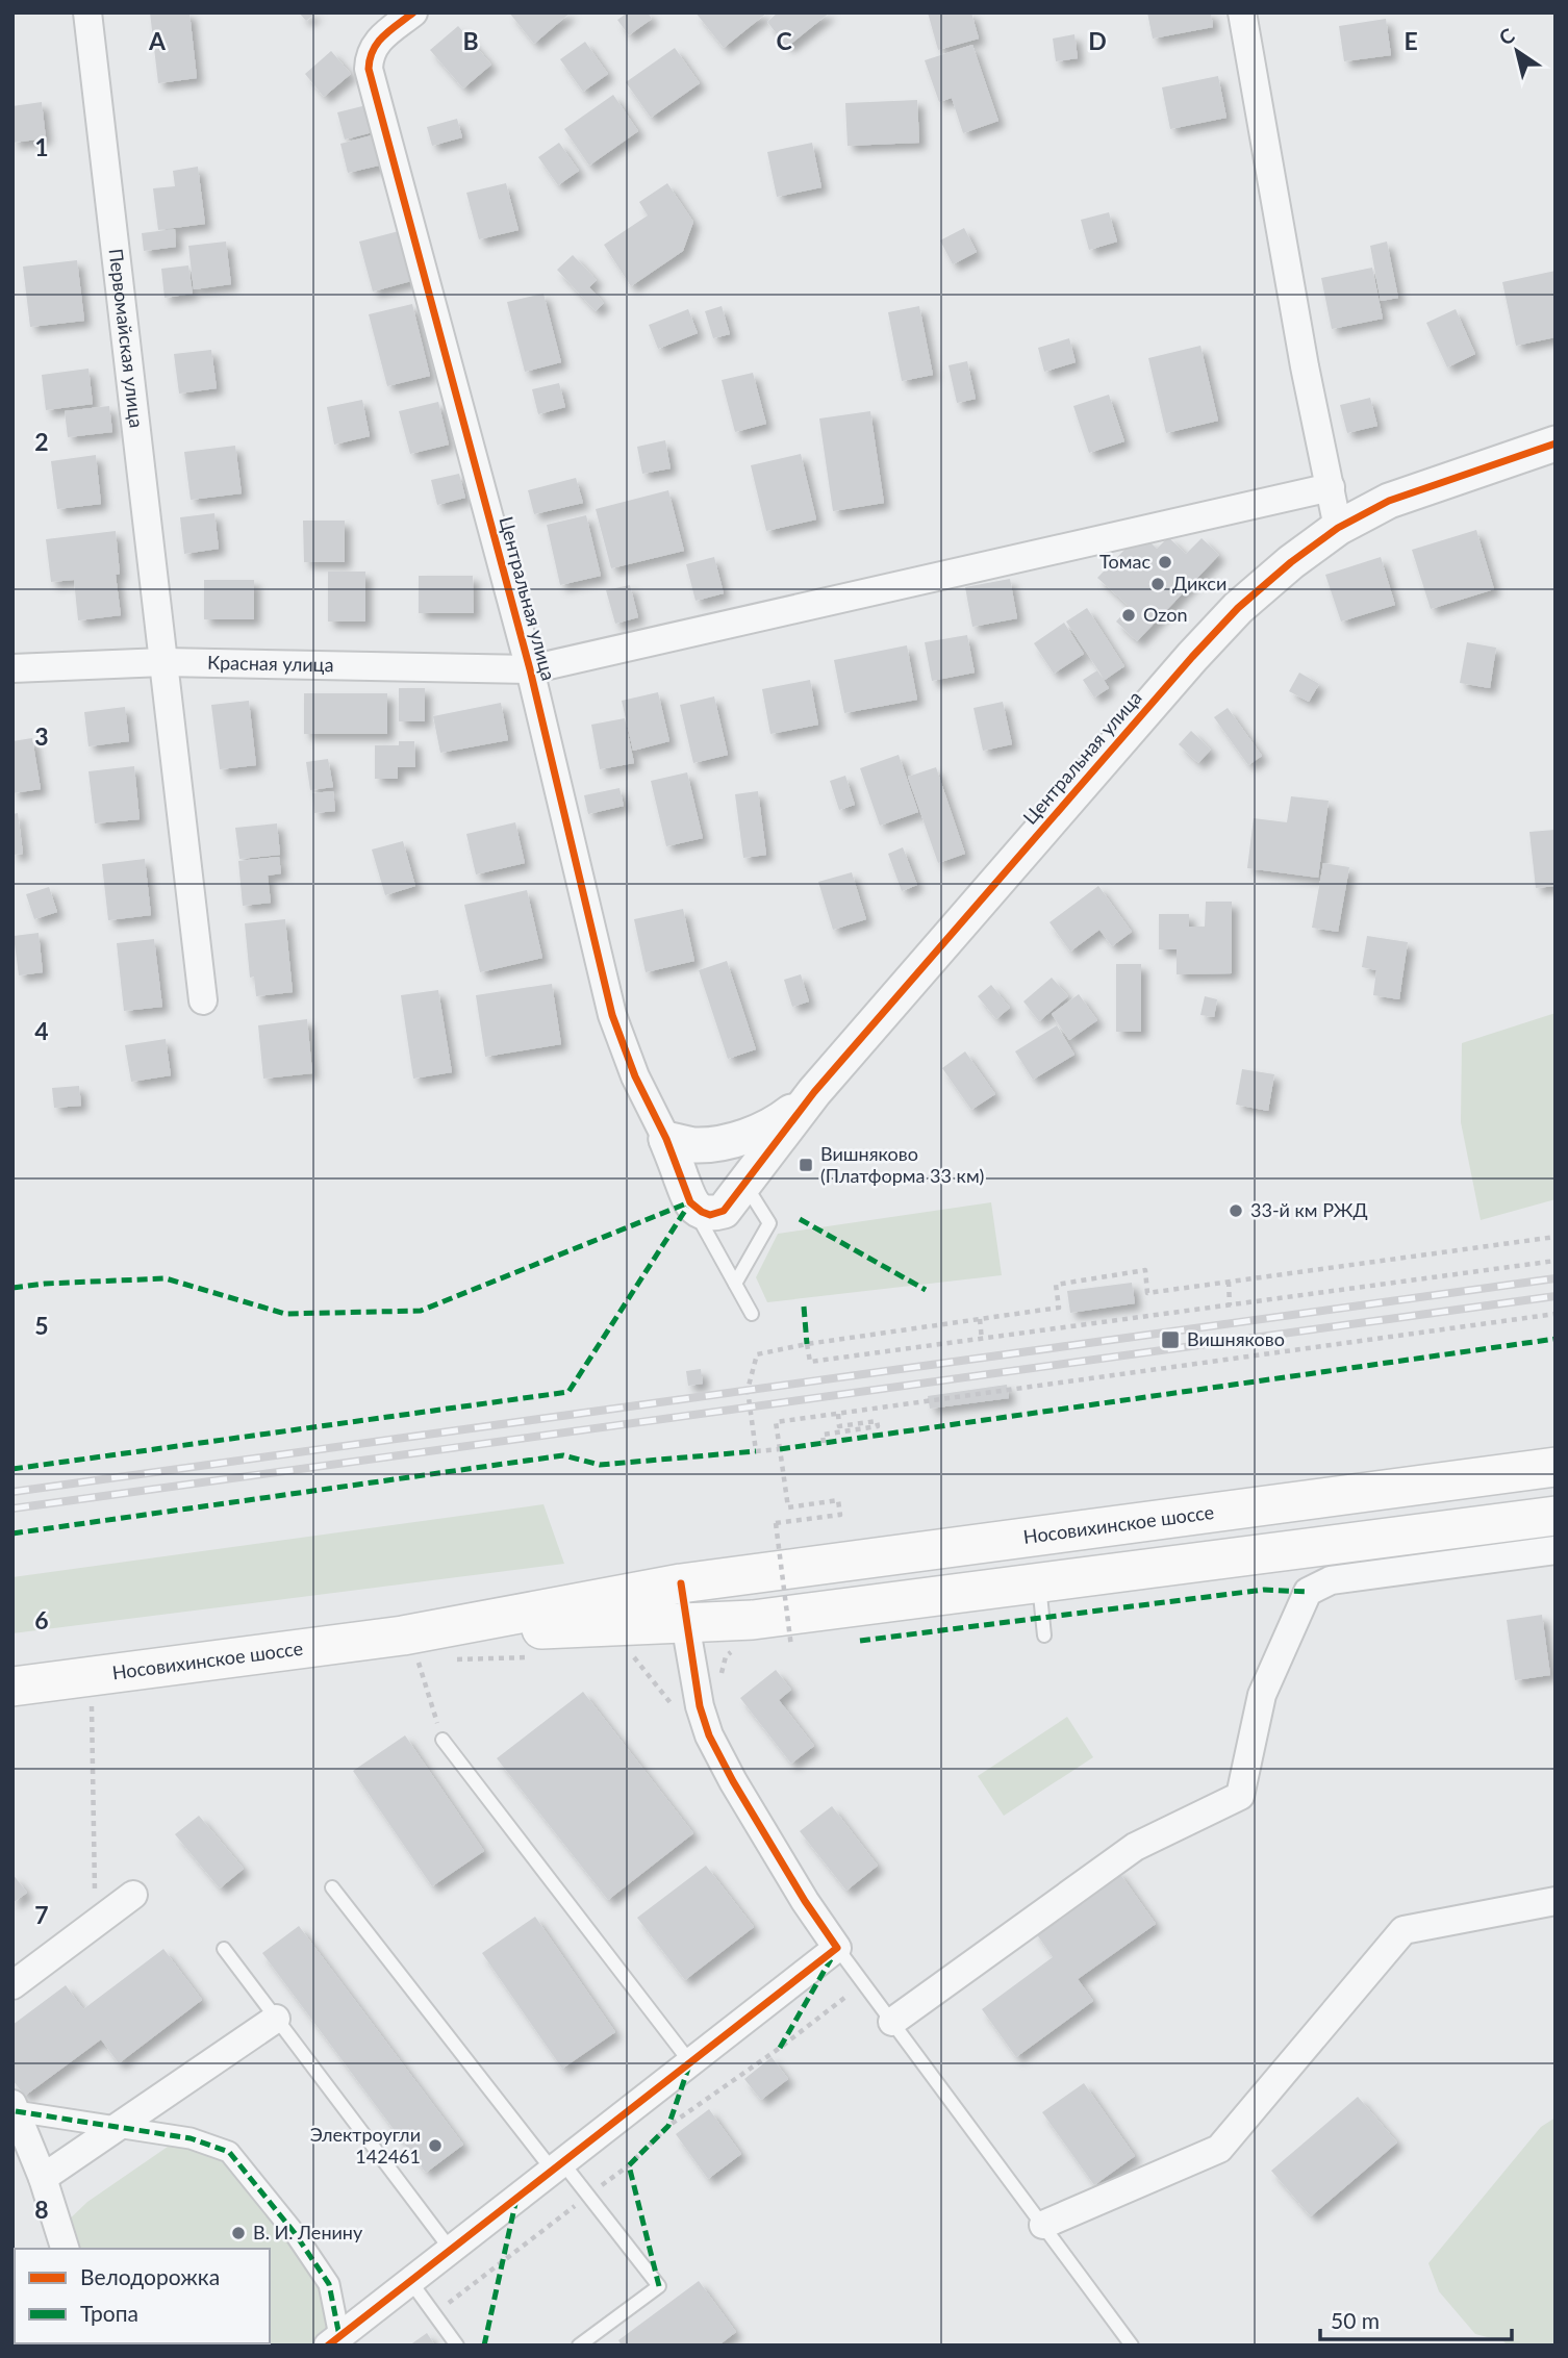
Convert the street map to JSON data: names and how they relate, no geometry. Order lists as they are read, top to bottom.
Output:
{
  "streets": {
    "main road": ["Носовихинское шоссе"],
    "street": ["Первомайская улица", "Центральная улица", "Красная улица"]
  },
  "crossings": [
    ["Первомайская улица", "Красная улица"],
    ["Центральная улица", "Красная улица"]
  ],
  "places": {
    "other": [
      "Томас",
      "Дикси",
      "Ozon",
      "33-й км РЖД",
      "Электроугли 142461",
      "В. И. Ленину"
    ],
    "transit": ["Вишняково (Платформа 33 км)", "Вишняково"]
  },
  "legend": ["Велодорожка", "Тропа"],
  "scale_bar": "50 m",
  "north": "top left",
  "grid": {
    "columns": [
      "A",
      "B",
      "C",
      "D",
      "E"
    ],
    "rows": [
      "1",
      "2",
      "3",
      "4",
      "5",
      "6",
      "7",
      "8"
    ]
  }
}
